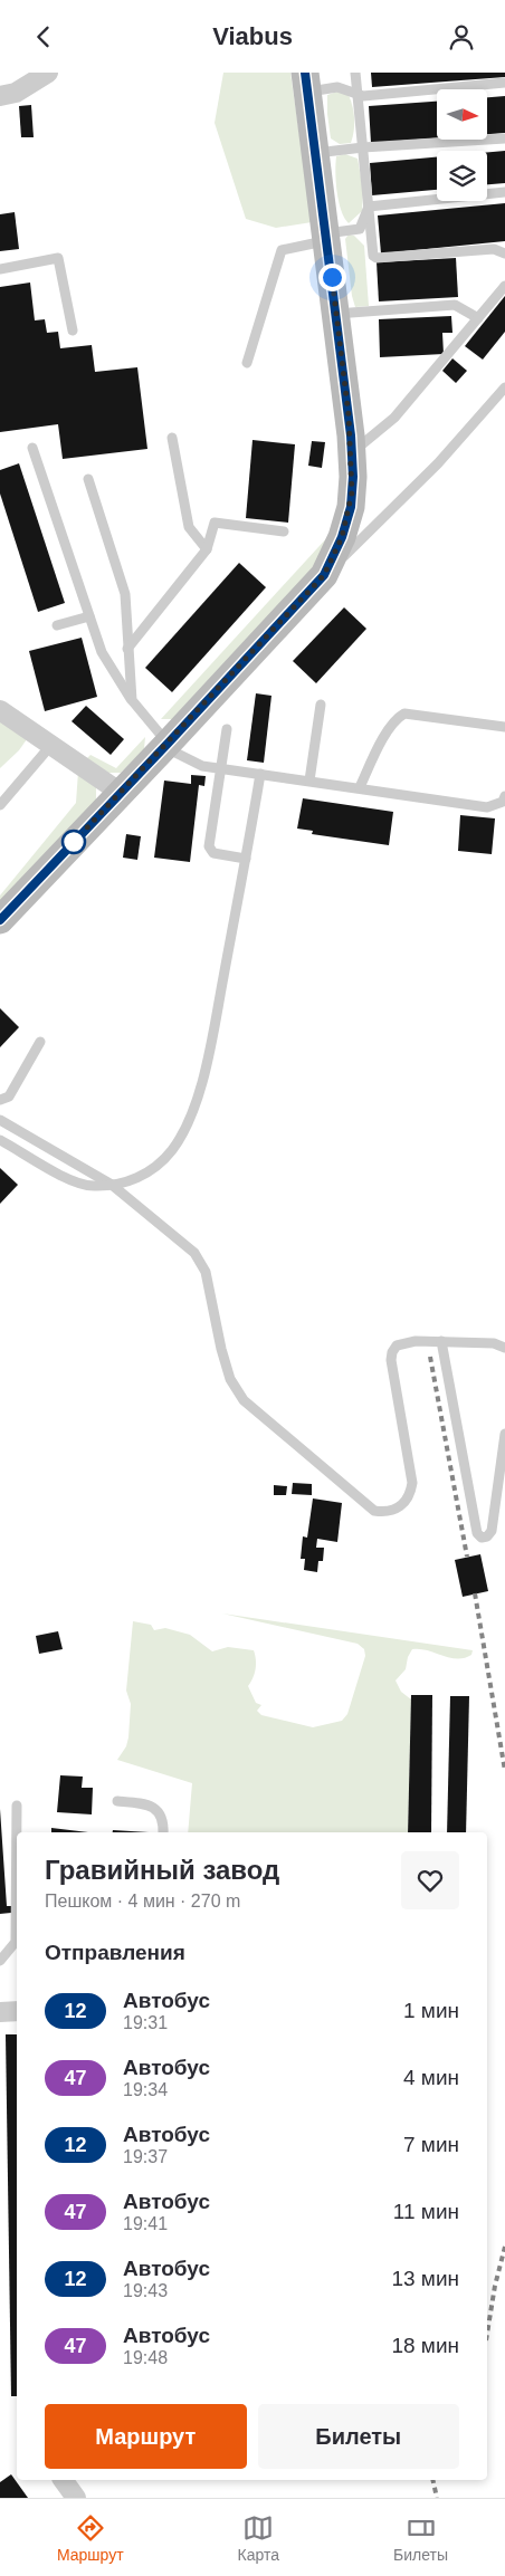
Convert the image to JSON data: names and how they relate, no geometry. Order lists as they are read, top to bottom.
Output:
{
  "lines": ["bus line 12"],
  "north": "right",
  "page": {
    "header": "Viabus",
    "heading": [
      ["Гравийный завод", "Пешком · 4 мин · 270 m"],
      "Отправления"
    ],
    "list": [
      {
        "mark": "12",
        "name": "Автобус",
        "note": "19:31",
        "value": "1 мин"
      },
      {
        "mark": "47",
        "name": "Автобус",
        "note": "19:34",
        "value": "4 мин"
      },
      {
        "mark": "12",
        "name": "Автобус",
        "note": "19:37",
        "value": "7 мин"
      },
      {
        "mark": "47",
        "name": "Автобус",
        "note": "19:41",
        "value": "11 мин"
      },
      {
        "mark": "12",
        "name": "Автобус",
        "note": "19:43",
        "value": "13 мин"
      },
      {
        "mark": "47",
        "name": "Автобус",
        "note": "19:48",
        "value": "18 мин"
      }
    ],
    "buttons": ["Маршрут", "Билеты"],
    "tabs": ["Маршрут", "Карта", "Билеты"]
  }
}
